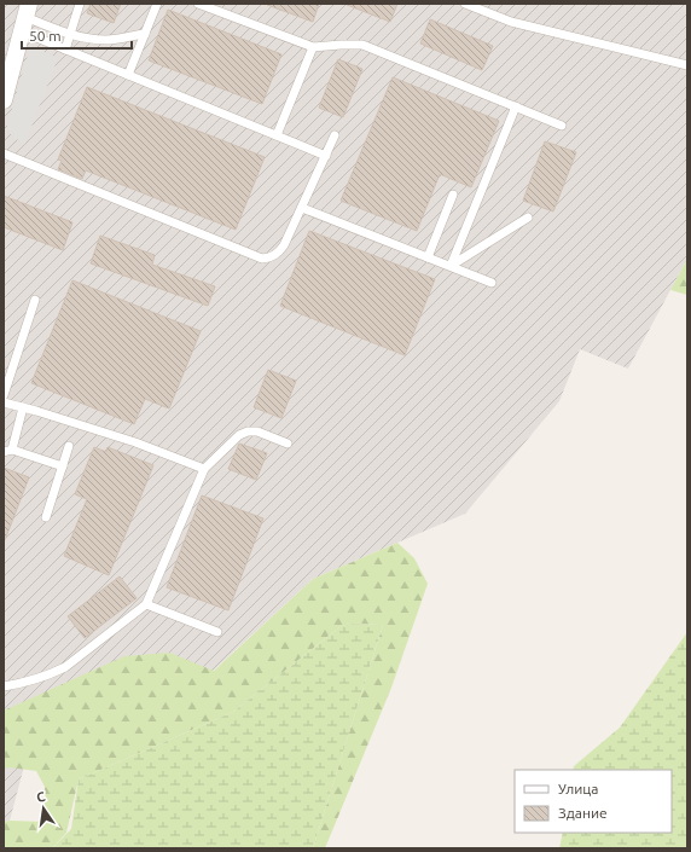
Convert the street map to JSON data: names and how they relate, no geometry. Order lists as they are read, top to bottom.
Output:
{
  "legend": ["Улица", "Здание"],
  "scale_bar": "50 m",
  "north": "top"
}
